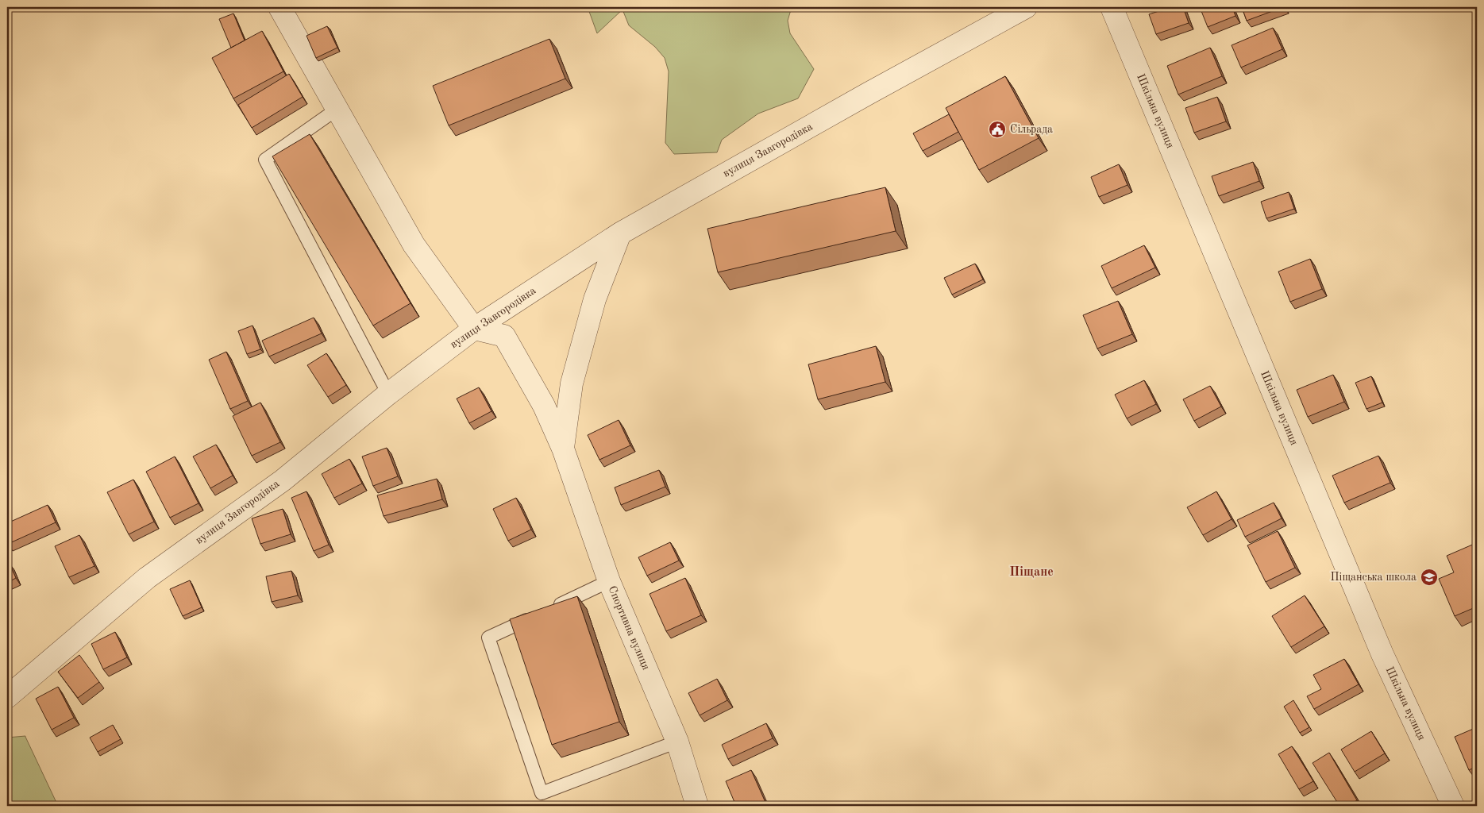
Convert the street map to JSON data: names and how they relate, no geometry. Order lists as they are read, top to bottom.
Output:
{
  "streets": {
    "street": ["Шкільна вулиця", "вулиця Завгородівка", "Спортивна вулиця"]
  },
  "crossings": [
    ["вулиця Завгородівка", "Спортивна вулиця"]
  ],
  "districts": ["Піщане"],
  "places": {
    "public building": ["Сільрада"],
    "school or university": ["Піщанська школа"]
  }
}
